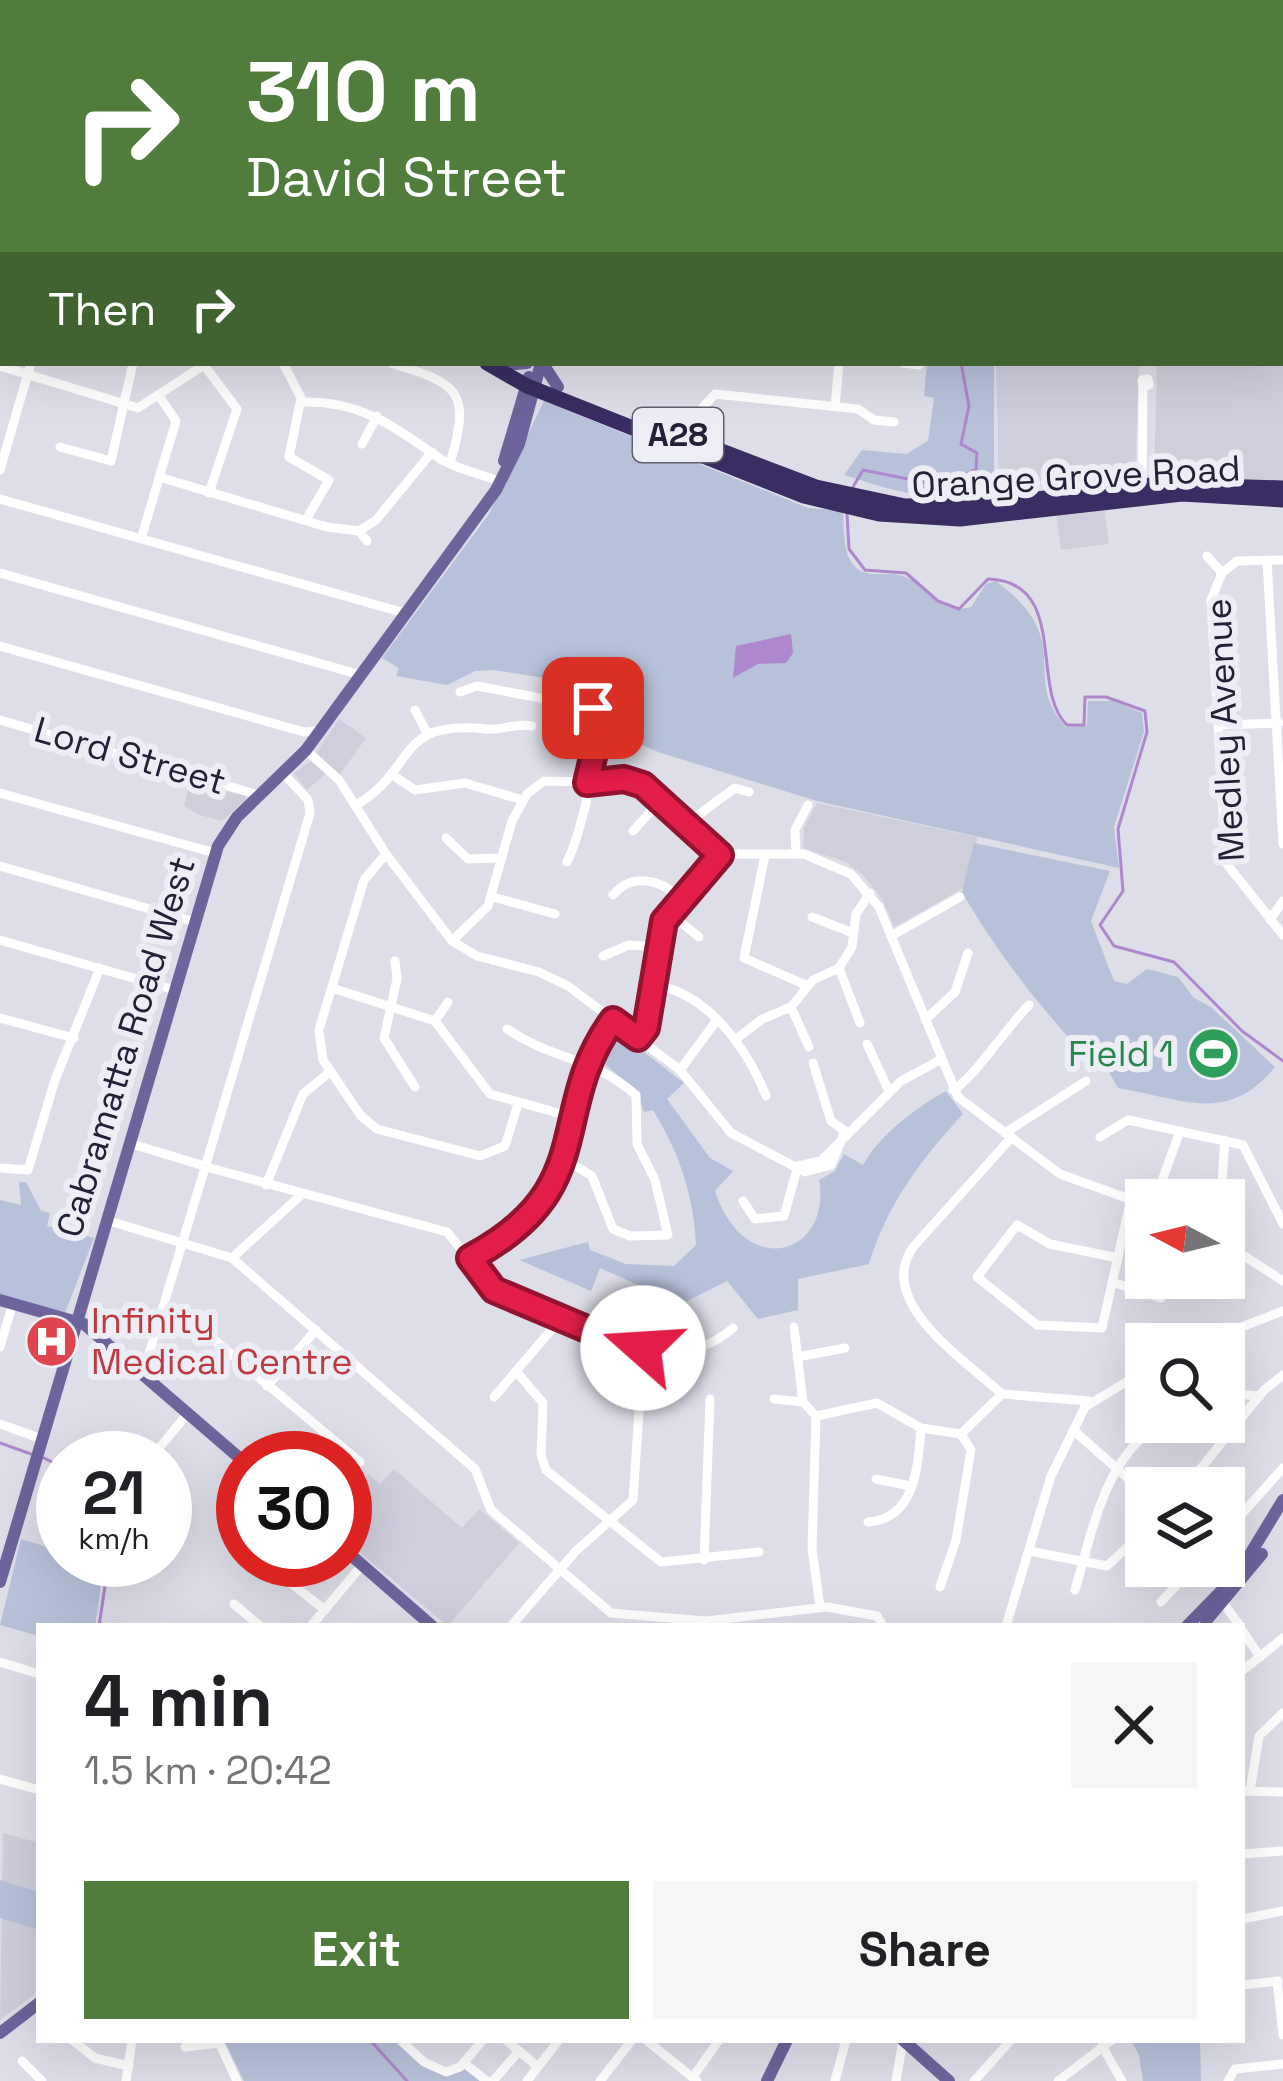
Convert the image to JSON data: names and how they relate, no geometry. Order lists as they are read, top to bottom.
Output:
{
  "streets": {
    "highway": ["A28", "Orange Grove Road"],
    "main road": ["Cabramatta Road West"],
    "street": ["Medley Avenue", "Lord Street"]
  },
  "crossings": [
    ["A28", "Orange Grove Road"],
    ["A28", "Cabramatta Road West"],
    ["Orange Grove Road", "Cabramatta Road West"],
    ["Lord Street", "Cabramatta Road West"]
  ],
  "places": {
    "sports": ["Field 1"],
    "hospital": ["Infinity Medical Centre"]
  },
  "north": "left",
  "page": {
    "turn": ["310 m", "David Street"],
    "then": "Then",
    "speed": "21 km/h",
    "limit": "30",
    "heading": ["4 min", "1.5 km · 20:42"],
    "buttons": ["Exit", "Share"]
  }
}
